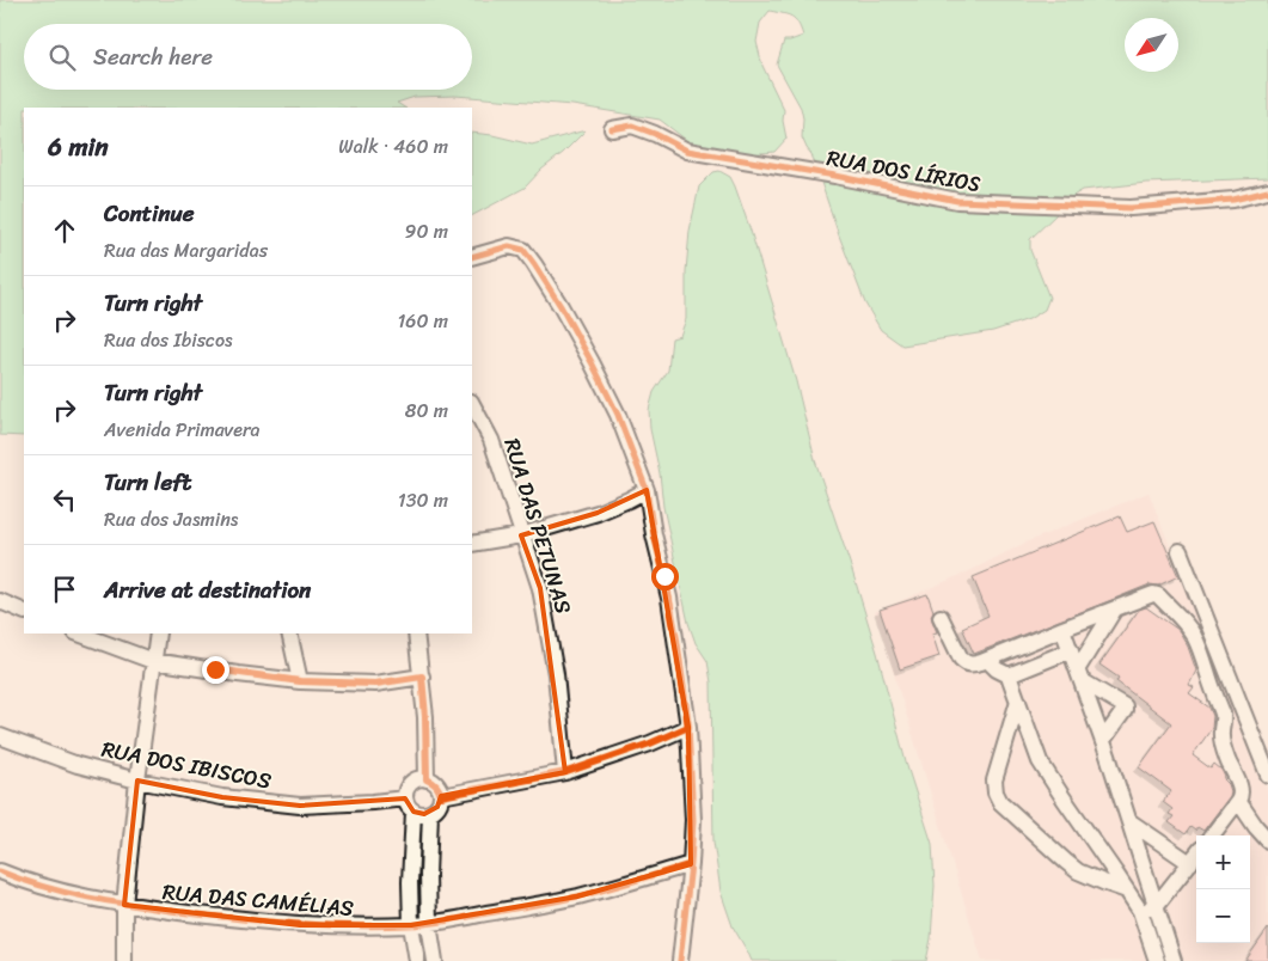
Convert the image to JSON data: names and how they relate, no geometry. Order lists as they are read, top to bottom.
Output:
{
  "streets": {
    "street": [
      "RUA DOS LÍRIOS",
      "RUA DAS PETUNAS",
      "RUA DOS IBISCOS",
      "RUA DAS CAMÉLIAS"
    ]
  },
  "north": "bottom left",
  "page": {
    "search": "Search here",
    "heading": ["6 min", "Walk · 460 m"],
    "list": [
      ["Continue", "Rua das Margaridas", "90 m"],
      ["Turn right", "Rua dos Ibiscos", "160 m"],
      ["Turn right", "Avenida Primavera", "80 m"],
      ["Turn left", "Rua dos Jasmins", "130 m"],
      "Arrive at destination"
    ],
    "map_buttons": ["+", "−"]
  }
}
